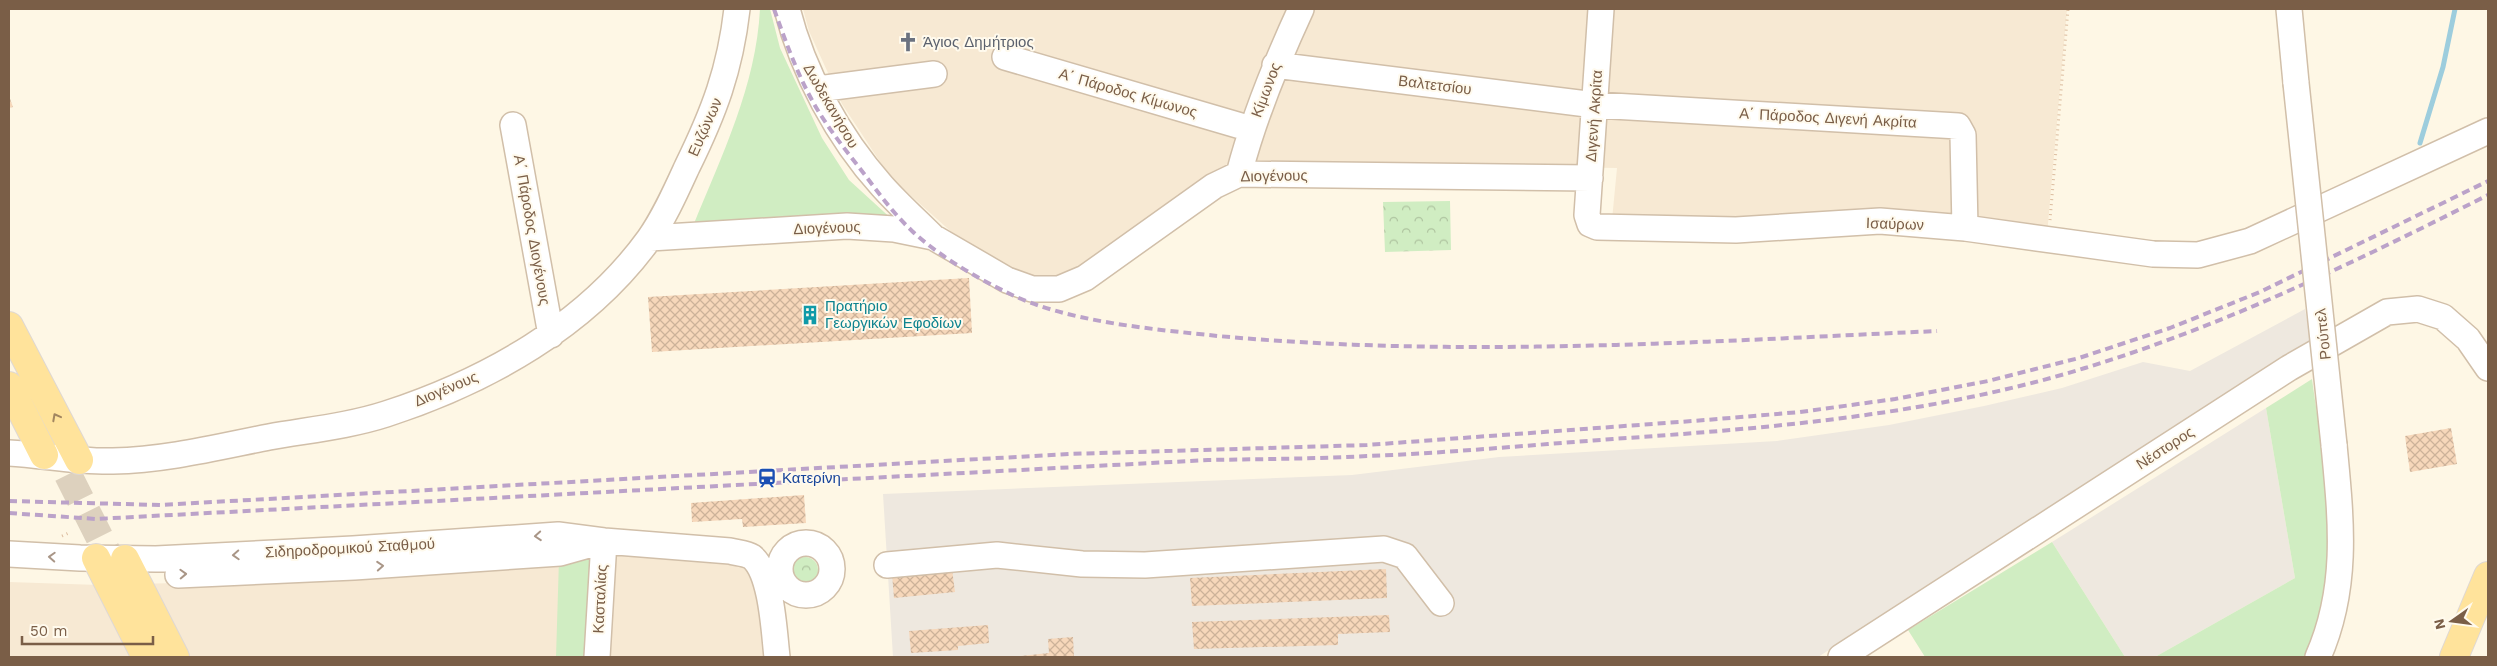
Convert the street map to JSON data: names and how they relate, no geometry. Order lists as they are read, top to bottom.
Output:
{
  "streets": {
    "street": [
      "Βαλτετσίου",
      "Κίμωνος",
      "Α΄ Πάροδος Κίμωνος",
      "Δωδεκανήσου",
      "Διγενή Ακρίτα",
      "Α΄ Πάροδος Διγενή Ακρίτα",
      "Ευζώνων",
      "Διογένους",
      "Ισαύρων",
      "Α΄ Πάροδος Διογένους",
      "Ρούπελ",
      "Νέστορος",
      "Σιδηροδρομικού Σταθμού",
      "Κασταλίας"
    ]
  },
  "crossings": [
    ["Βαλτετσίου", "Κίμωνος"],
    ["Βαλτετσίου", "Διγενή Ακρίτα"],
    ["Βαλτετσίου", "Α΄ Πάροδος Διγενή Ακρίτα"],
    ["Κίμωνος", "Α΄ Πάροδος Κίμωνος"],
    ["Κίμωνος", "Διογένους"],
    ["Δωδεκανήσου", "Διογένους"],
    ["Διγενή Ακρίτα", "Α΄ Πάροδος Διγενή Ακρίτα"],
    ["Διγενή Ακρίτα", "Διογένους"],
    ["Διγενή Ακρίτα", "Ισαύρων"],
    ["Α΄ Πάροδος Διγενή Ακρίτα", "Ισαύρων"],
    ["Ευζώνων", "Διογένους"],
    ["Διογένους", "Α΄ Πάροδος Διογένους"],
    ["Σιδηροδρομικού Σταθμού", "Κασταλίας"]
  ],
  "places": {
    "church": ["Άγιος Δημήτριος"],
    "building": ["Πρατήριο Γεωργικών Εφοδίων"],
    "station": ["Κατερίνη"]
  },
  "scale_bar": "50 m",
  "north": "left"
}
